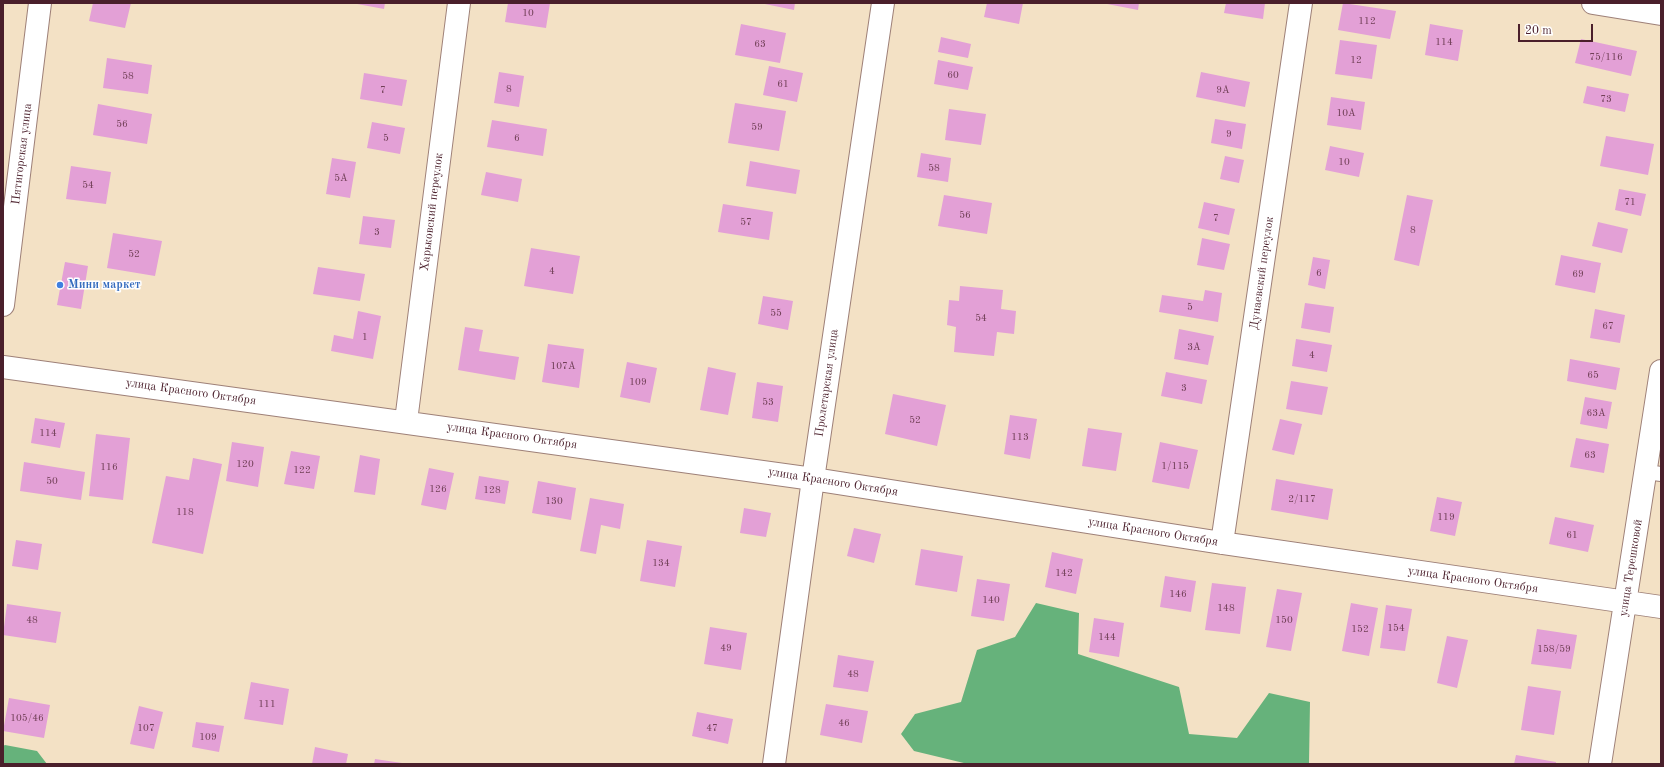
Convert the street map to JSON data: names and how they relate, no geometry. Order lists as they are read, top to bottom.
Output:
{
  "streets": {
    "street": [
      "Пятигорская улица",
      "Харьковский переулок",
      "Дунаевский переулок",
      "Пролетарская улица",
      "улица Красного Октября",
      "улица Терешковой"
    ]
  },
  "crossings": [
    ["Харьковский переулок", "улица Красного Октября"],
    ["Дунаевский переулок", "улица Красного Октября"],
    ["Пролетарская улица", "улица Красного Октября"],
    ["улица Красного Октября", "улица Терешковой"]
  ],
  "places": ["Мини маркет"],
  "house_numbers": [
    "10",
    "112",
    "114",
    "63",
    "75/116",
    "12",
    "60",
    "58",
    "61",
    "8",
    "7",
    "9А",
    "73",
    "10А",
    "56",
    "59",
    "9",
    "5",
    "6",
    "10",
    "58",
    "5А",
    "54",
    "71",
    "56",
    "7",
    "57",
    "8",
    "3",
    "52",
    "4",
    "6",
    "69",
    "5",
    "55",
    "54",
    "67",
    "1",
    "3А",
    "4",
    "107А",
    "65",
    "109",
    "3",
    "53",
    "63А",
    "52",
    "114",
    "113",
    "63",
    "120",
    "1/115",
    "116",
    "122",
    "50",
    "126",
    "128",
    "2/117",
    "130",
    "118",
    "119",
    "61",
    "134",
    "142",
    "146",
    "140",
    "148",
    "48",
    "150",
    "154",
    "152",
    "144",
    "49",
    "158/59",
    "48",
    "111",
    "105/46",
    "46",
    "107",
    "47",
    "109"
  ],
  "scale_bar": "20 m"
}
